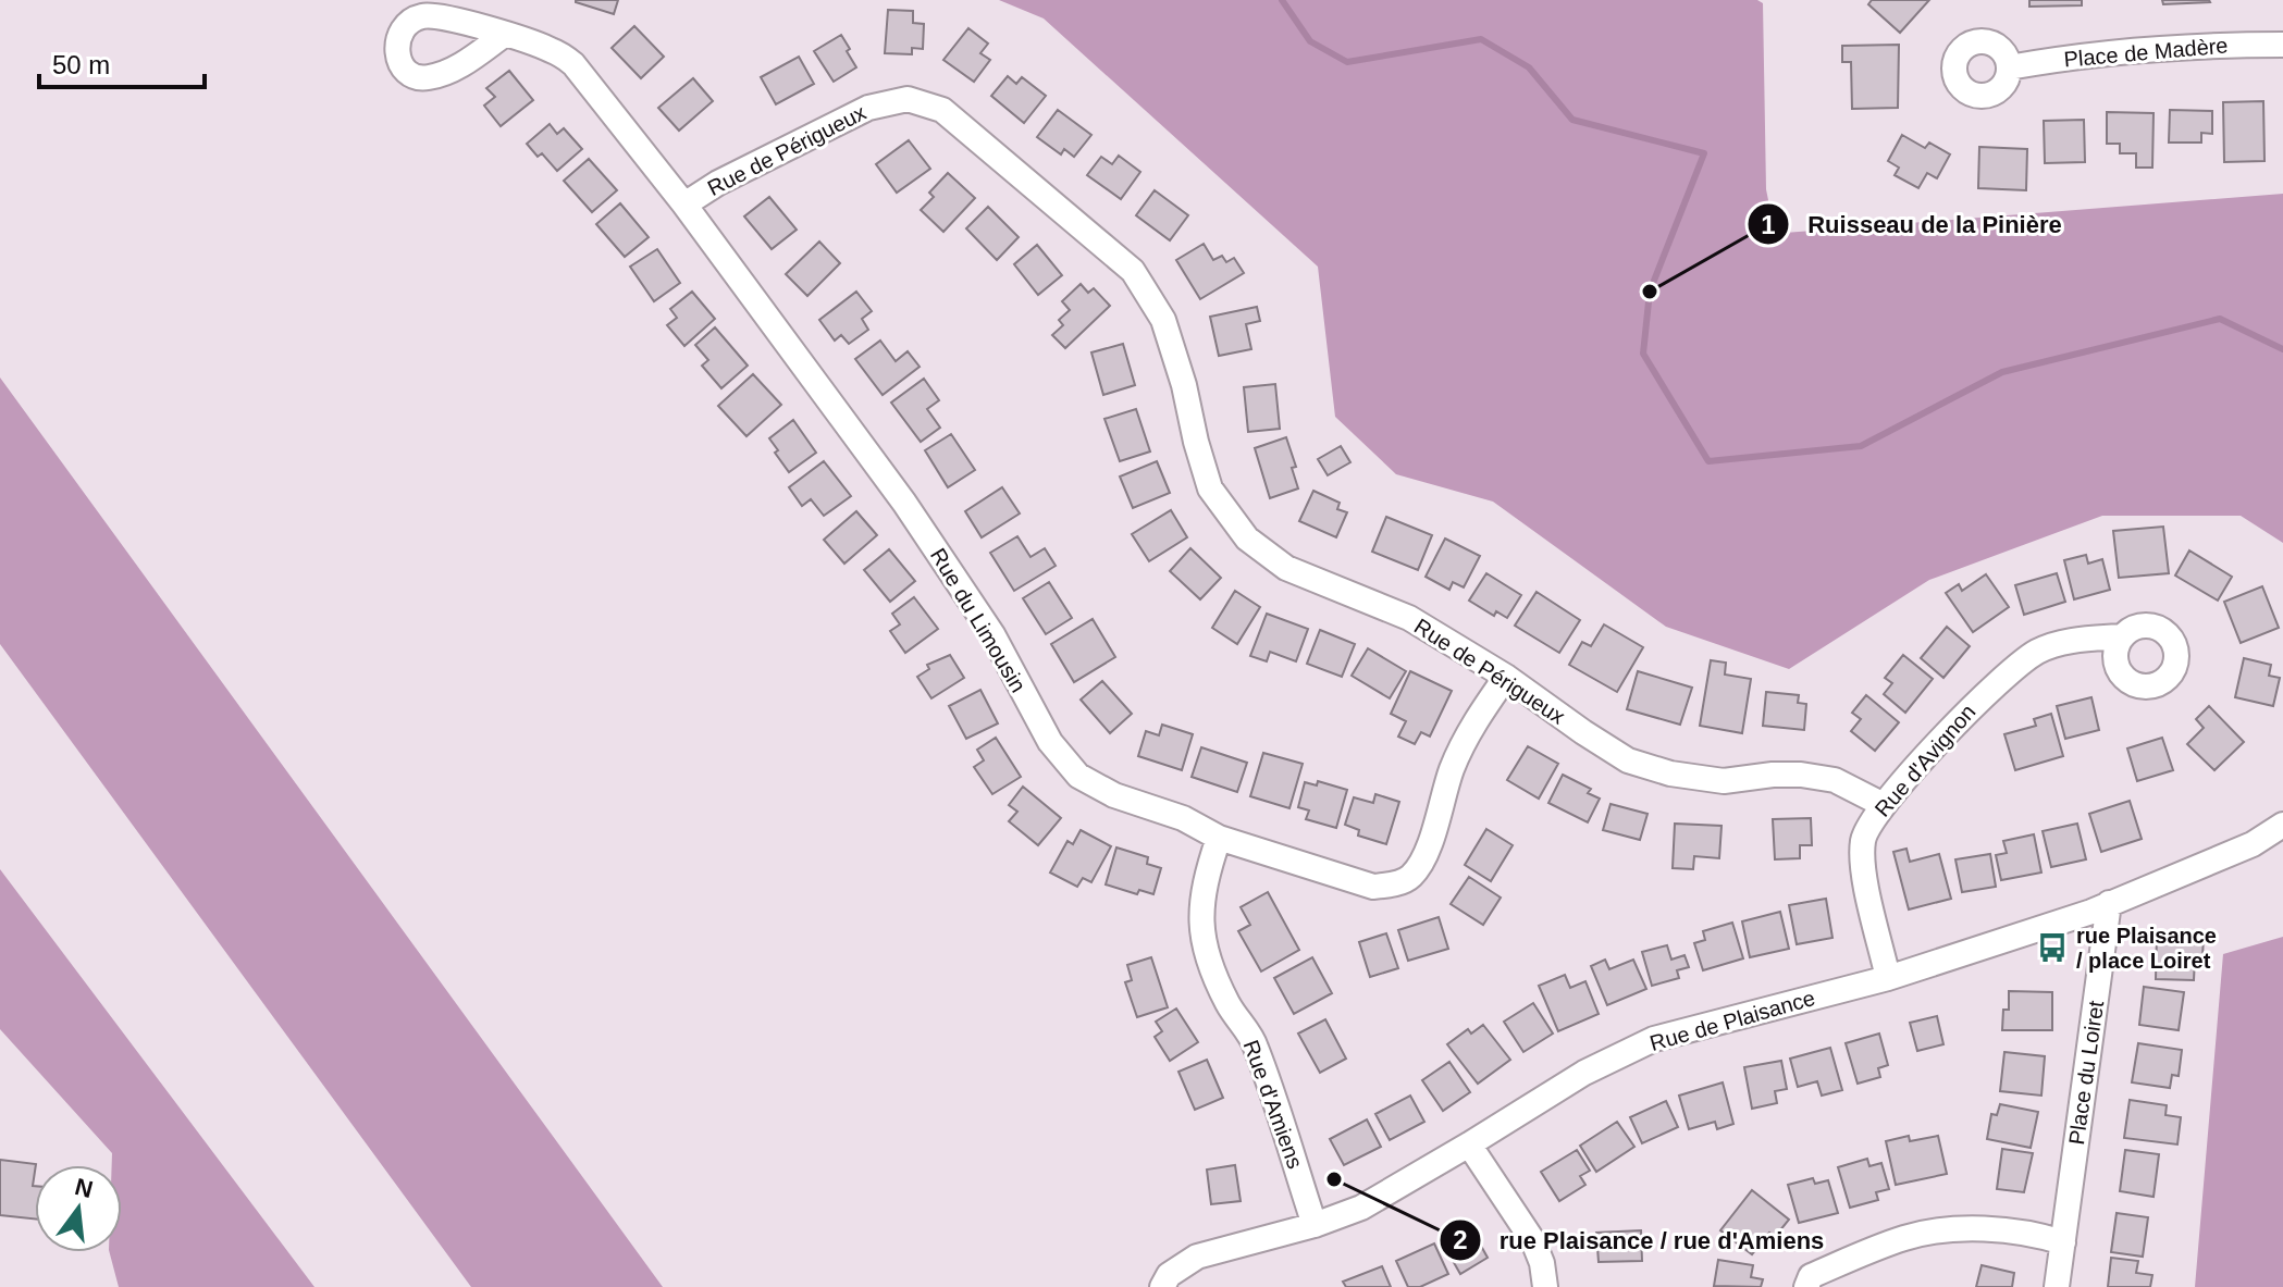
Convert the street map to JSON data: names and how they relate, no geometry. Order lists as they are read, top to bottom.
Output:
{
  "streets": {
    "street": [
      "Place de Madère",
      "Rue de Périgueux",
      "Rue du Limousin",
      "Rue d'Avignon",
      "Rue de Plaisance",
      "Place du Loiret",
      "Rue d'Amiens"
    ]
  },
  "crossings": [
    ["Rue de Périgueux", "Rue du Limousin"],
    ["Rue de Périgueux", "Rue d'Avignon"],
    ["Rue du Limousin", "Rue d'Amiens"],
    ["Rue d'Avignon", "Rue de Plaisance"],
    ["Rue de Plaisance", "Place du Loiret"],
    ["Rue de Plaisance", "Rue d'Amiens"]
  ],
  "places": {
    "other": ["Ruisseau de la Pinière", "rue Plaisance / rue d'Amiens"],
    "bus stop": ["rue Plaisance / place Loiret"]
  },
  "scale_bar": "50 m",
  "north": "top"
}
